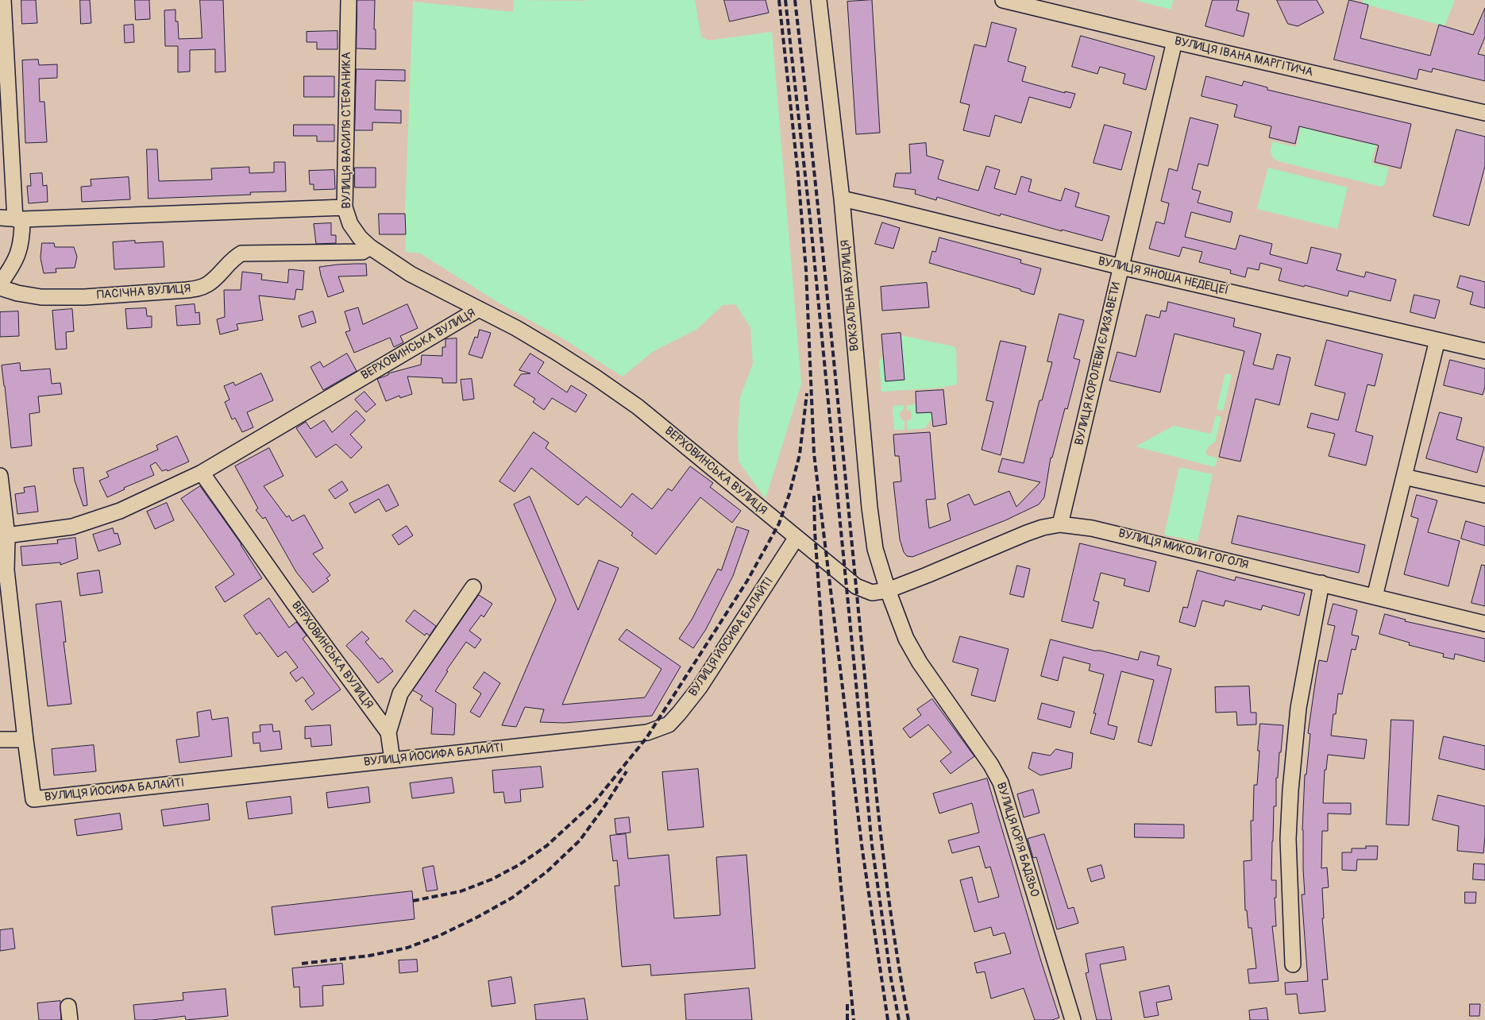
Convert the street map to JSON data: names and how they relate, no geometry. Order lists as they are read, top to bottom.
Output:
{
  "streets": {
    "street": [
      "ВУЛИЦЯ ІВАНА МАРГІТИЧА",
      "ВУЛИЦЯ ВАСИЛЯ СТЕФАНИКА",
      "ВУЛИЦЯ ЯНОША НЕДЕЦЕЇ",
      "ПАСІЧНА ВУЛИЦЯ",
      "ВОКЗАЛЬНА ВУЛИЦЯ",
      "ВЕРХОВИНСЬКА ВУЛИЦЯ",
      "ВУЛИЦЯ КОРОЛЕВИ ЄЛИЗАВЕТИ",
      "ВУЛИЦЯ МИКОЛИ ГОГОЛЯ",
      "ВУЛИЦЯ ЙОСИФА БАЛАЙТІ",
      "ВУЛИЦЯ ЮРІЯ БАДЗЬО"
    ]
  },
  "crossings": [
    ["ВУЛИЦЯ ІВАНА МАРГІТИЧА", "ВУЛИЦЯ КОРОЛЕВИ ЄЛИЗАВЕТИ"],
    ["ВУЛИЦЯ ВАСИЛЯ СТЕФАНИКА", "ПАСІЧНА ВУЛИЦЯ"],
    ["ВУЛИЦЯ ВАСИЛЯ СТЕФАНИКА", "ВЕРХОВИНСЬКА ВУЛИЦЯ"],
    ["ВУЛИЦЯ ЯНОША НЕДЕЦЕЇ", "ВОКЗАЛЬНА ВУЛИЦЯ"],
    ["ВУЛИЦЯ ЯНОША НЕДЕЦЕЇ", "ВУЛИЦЯ КОРОЛЕВИ ЄЛИЗАВЕТИ"],
    ["ВОКЗАЛЬНА ВУЛИЦЯ", "ВЕРХОВИНСЬКА ВУЛИЦЯ"],
    ["ВОКЗАЛЬНА ВУЛИЦЯ", "ВУЛИЦЯ МИКОЛИ ГОГОЛЯ"],
    ["ВОКЗАЛЬНА ВУЛИЦЯ", "ВУЛИЦЯ ЮРІЯ БАДЗЬО"],
    ["ВЕРХОВИНСЬКА ВУЛИЦЯ", "ВУЛИЦЯ МИКОЛИ ГОГОЛЯ"],
    ["ВЕРХОВИНСЬКА ВУЛИЦЯ", "ВУЛИЦЯ ЙОСИФА БАЛАЙТІ"],
    ["ВЕРХОВИНСЬКА ВУЛИЦЯ", "ВУЛИЦЯ ЮРІЯ БАДЗЬО"],
    ["ВУЛИЦЯ КОРОЛЕВИ ЄЛИЗАВЕТИ", "ВУЛИЦЯ МИКОЛИ ГОГОЛЯ"],
    ["ВУЛИЦЯ МИКОЛИ ГОГОЛЯ", "ВУЛИЦЯ ЮРІЯ БАДЗЬО"]
  ]
}
